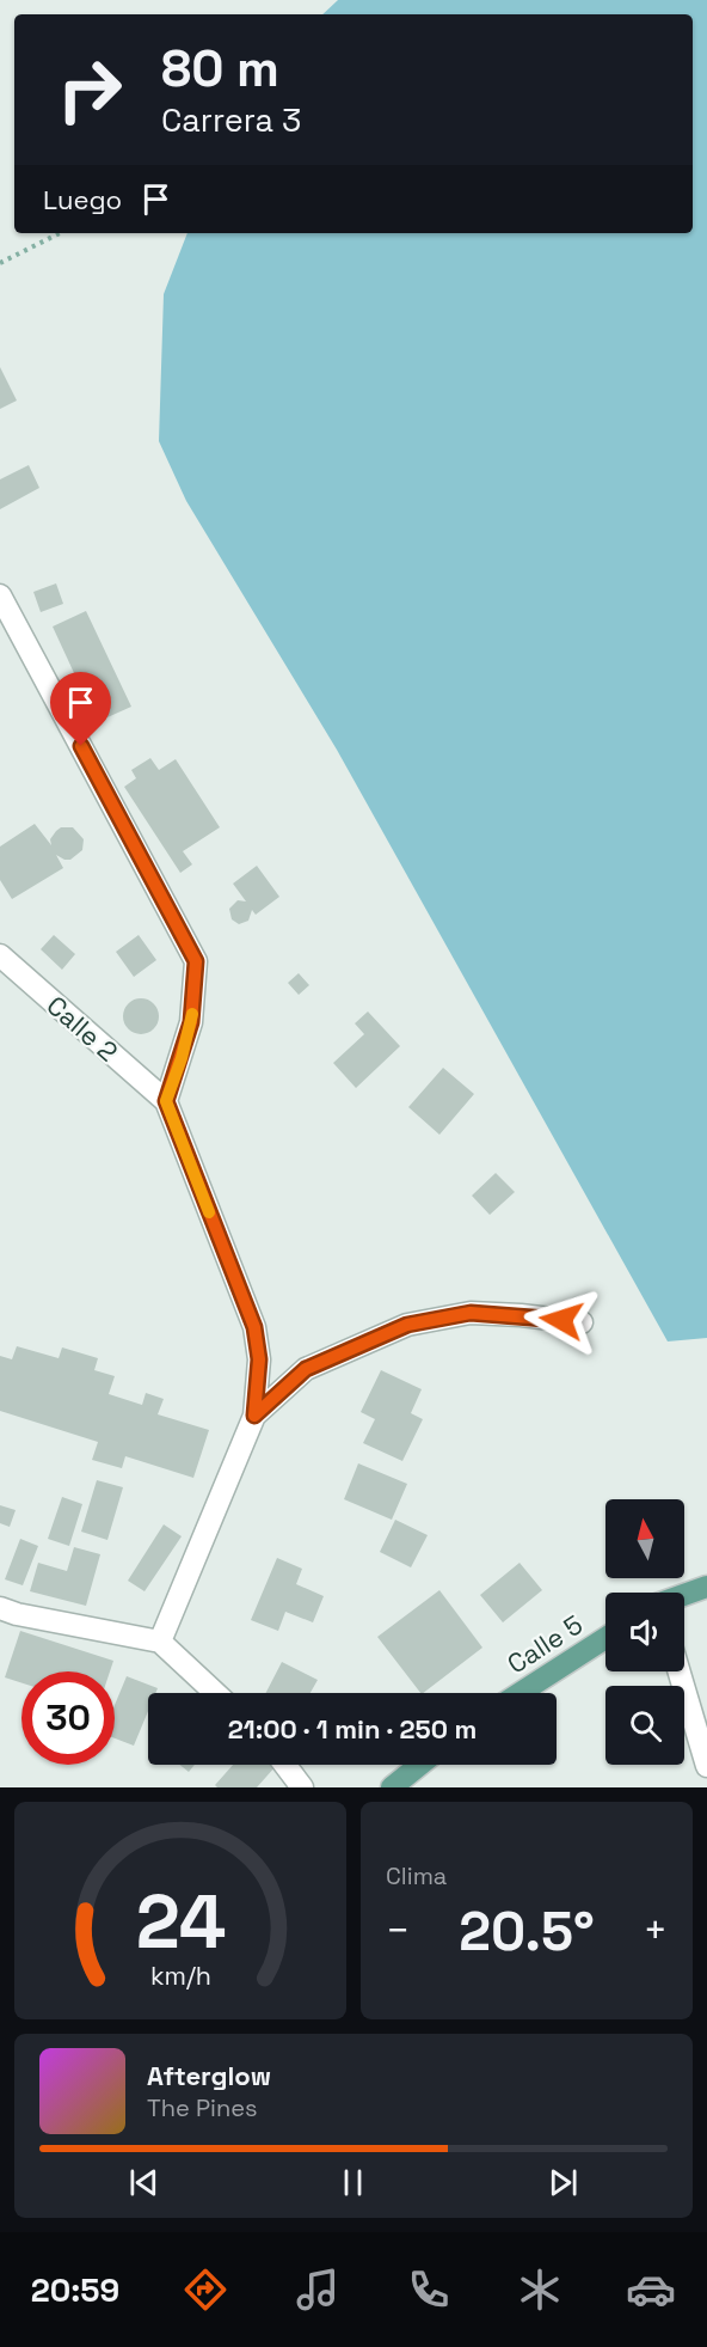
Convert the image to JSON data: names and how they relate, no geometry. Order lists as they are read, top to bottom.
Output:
{
  "streets": {
    "main road": ["Calle 5"],
    "street": ["Calle 2"]
  },
  "north": "top",
  "page": {
    "turn": ["80 m", "Carrera 3"],
    "then": "Luego",
    "limit": "30",
    "trip": "21:00 · 1 min · 250 m",
    "tile": "Clima",
    "heat": ["−", "20.5°", "+"],
    "song": ["Afterglow", "The Pines"],
    "tabs": "20:59",
    "gauge": ["24", "km/h"]
  }
}
